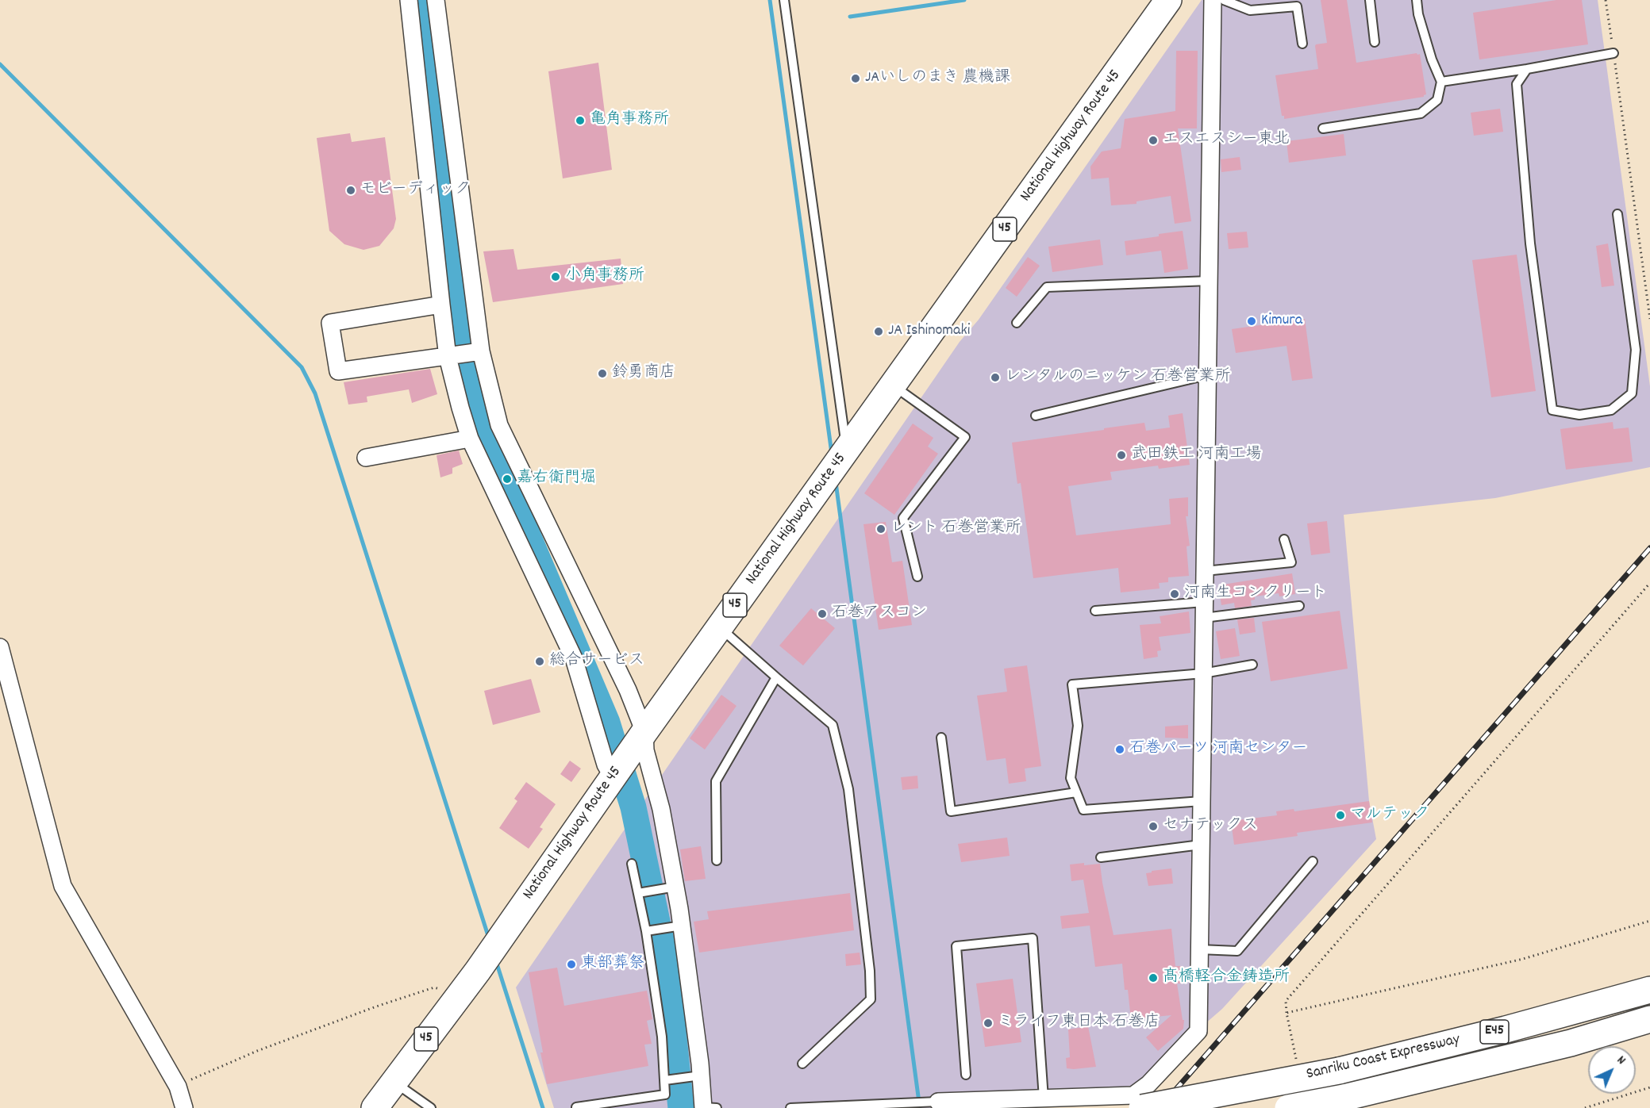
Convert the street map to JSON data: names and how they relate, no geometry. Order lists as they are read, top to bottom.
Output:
{
  "streets": {
    "highway": [
      "National Highway Route 45",
      "45",
      "E45",
      "Sanriku Coast Expressway"
    ]
  },
  "places": [
    "JAいしのまき 農機課",
    "亀角事務所",
    "エスエスシー東北",
    "モビーディック",
    "小角事務所",
    "Kimura",
    "JA Ishinomaki",
    "鈴勇商店",
    "レンタルのニッケン 石巻営業所",
    "武田鉄工 河南工場",
    "嘉右衛門堀",
    "レント 石巻営業所",
    "河南生コンクリート",
    "石巻アスコン",
    "総合サービス",
    "石巻パーツ 河南センター",
    "マルテック",
    "セナテックス",
    "東部葬祭",
    "髙橋軽合金鋳造所",
    "ミライフ東日本 石巻店"
  ],
  "north": "top right"
}
